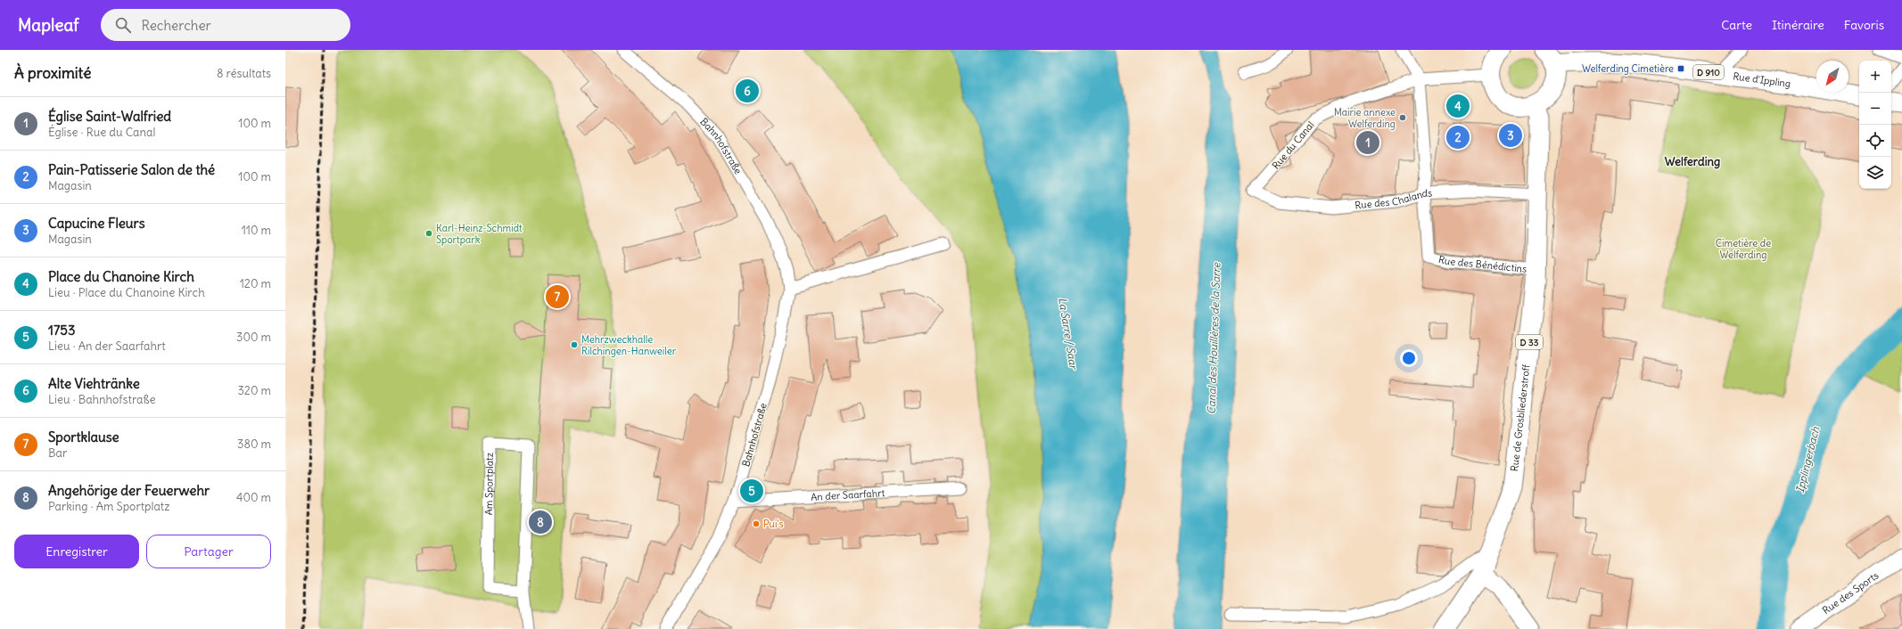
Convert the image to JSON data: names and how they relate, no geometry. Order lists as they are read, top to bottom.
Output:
{
  "streets": {
    "main road": [
      "D 910",
      "Rue d'Ippling",
      "D 33",
      "Rue de Grosbliederstroff"
    ],
    "street": [
      "Rue du Canal",
      "Bahnhofstraße",
      "Rue des Chalands",
      "Rue des Bénédictins",
      "Am Sportplatz",
      "An der Saarfahrt",
      "Rue des Sports"
    ]
  },
  "crossings": [
    ["Rue du Canal", "Rue des Chalands"],
    ["Bahnhofstraße", "An der Saarfahrt"],
    ["Rue des Chalands", "Rue des Bénédictins"],
    ["Rue des Chalands", "Rue de Grosbliederstroff"],
    ["Rue des Bénédictins", "Rue de Grosbliederstroff"]
  ],
  "districts": ["Welferding"],
  "water": ["La Sarre / Saar", "Canal des Houillères de la Sarre", "Ipplingerbach"],
  "parks": ["Cimetière de Welferding"],
  "places": {
    "transit": ["Welferding Cimetière"],
    "other": [
      "Mairie annexe Welferding",
      "Karl-Heinz-Schmidt Sportpark",
      "Mehrzweckhalle Rilchingen-Hanweiler",
      "Pui's"
    ]
  },
  "north": "bottom left",
  "page": {
    "header": "Mapleaf",
    "search": "Rechercher",
    "nav": ["Carte", "Itinéraire", "Favoris"],
    "heading": ["À proximité", "8 résultats"],
    "map_buttons": ["+", "−"],
    "pins": [
      "6",
      "4",
      "3",
      "2",
      "1",
      "7",
      "5",
      "8"
    ],
    "list": [
      {
        "mark": "1",
        "name": "Église Saint-Walfried",
        "note": "Église · Rue du Canal",
        "value": "100 m"
      },
      {
        "mark": "2",
        "name": "Pain-Patisserie Salon de thé",
        "note": "Magasin",
        "value": "100 m"
      },
      {
        "mark": "3",
        "name": "Capucine Fleurs",
        "note": "Magasin",
        "value": "110 m"
      },
      {
        "mark": "4",
        "name": "Place du Chanoine Kirch",
        "note": "Lieu · Place du Chanoine Kirch",
        "value": "120 m"
      },
      {
        "mark": "5",
        "name": "1753",
        "note": "Lieu · An der Saarfahrt",
        "value": "300 m"
      },
      {
        "mark": "6",
        "name": "Alte Viehtränke",
        "note": "Lieu · Bahnhofstraße",
        "value": "320 m"
      },
      {
        "mark": "7",
        "name": "Sportklause",
        "note": "Bar",
        "value": "380 m"
      },
      {
        "mark": "8",
        "name": "Angehörige der Feuerwehr",
        "note": "Parking · Am Sportplatz",
        "value": "400 m"
      }
    ],
    "buttons": ["Enregistrer", "Partager"]
  }
}
